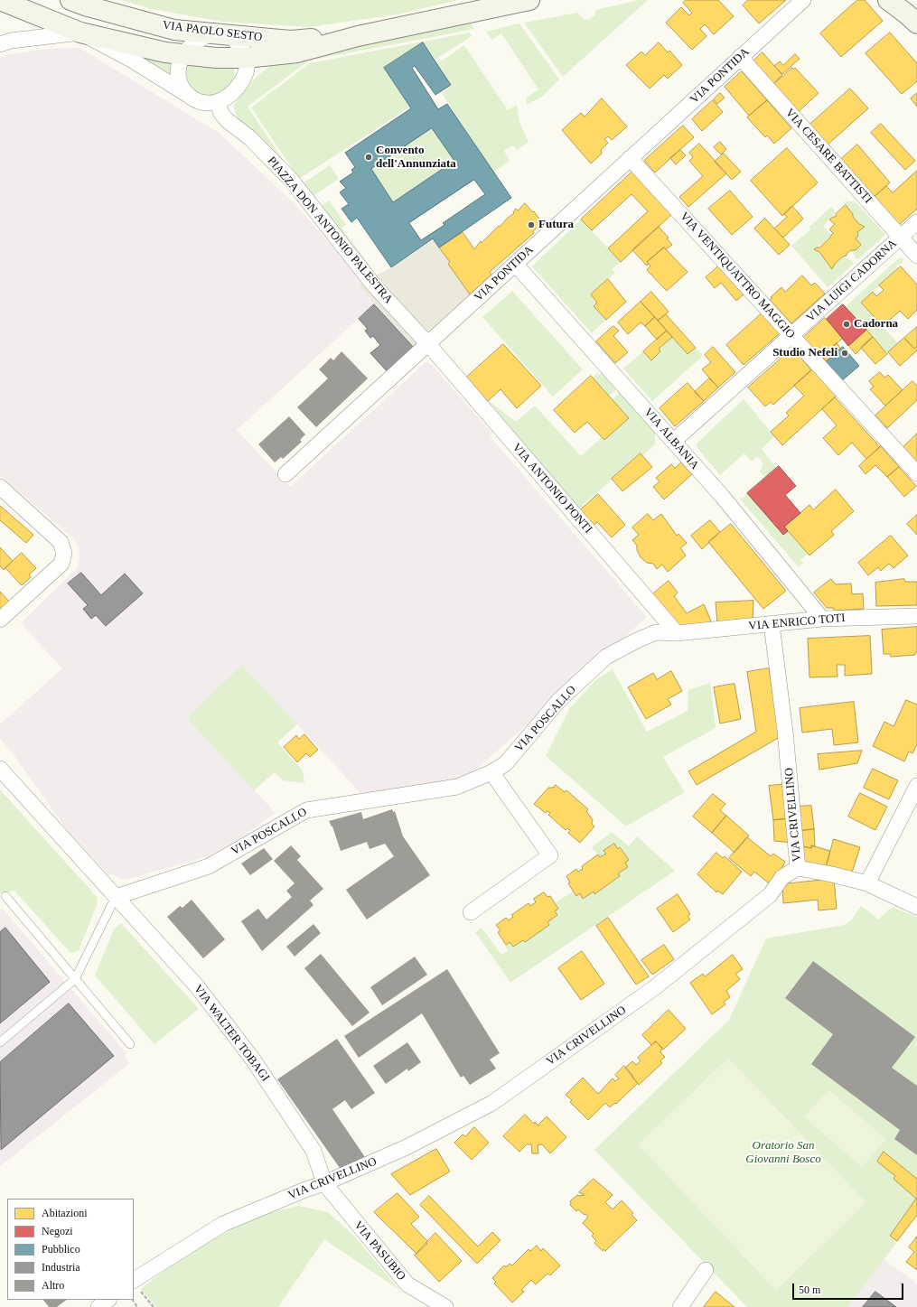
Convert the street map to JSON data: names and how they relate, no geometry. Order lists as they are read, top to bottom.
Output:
{
  "streets": {
    "street": [
      "VIA PAOLO SESTO",
      "VIA PONTIDA",
      "VIA CESARE BATTISTI",
      "PIAZZA DON ANTONIO PALESTRA",
      "VIA VENTIQUATTRO MAGGIO",
      "VIA LUIGI CADORNA",
      "VIA ALBANIA",
      "VIA ANTONIO PONTI",
      "VIA ENRICO TOTI",
      "VIA POSCALLO",
      "VIA CRIVELLINO",
      "VIA WALTER TOBAGI",
      "VIA PASUBIO"
    ]
  },
  "crossings": [
    ["VIA PAOLO SESTO", "PIAZZA DON ANTONIO PALESTRA"],
    ["VIA PONTIDA", "VIA CESARE BATTISTI"],
    ["VIA PONTIDA", "PIAZZA DON ANTONIO PALESTRA"],
    ["VIA PONTIDA", "VIA VENTIQUATTRO MAGGIO"],
    ["VIA PONTIDA", "VIA ALBANIA"],
    ["VIA PONTIDA", "VIA ANTONIO PONTI"],
    ["VIA CESARE BATTISTI", "VIA LUIGI CADORNA"],
    ["PIAZZA DON ANTONIO PALESTRA", "VIA ANTONIO PONTI"],
    ["VIA VENTIQUATTRO MAGGIO", "VIA LUIGI CADORNA"],
    ["VIA LUIGI CADORNA", "VIA ALBANIA"],
    ["VIA ALBANIA", "VIA ENRICO TOTI"],
    ["VIA ANTONIO PONTI", "VIA ENRICO TOTI"],
    ["VIA ANTONIO PONTI", "VIA POSCALLO"],
    ["VIA ENRICO TOTI", "VIA POSCALLO"],
    ["VIA ENRICO TOTI", "VIA CRIVELLINO"],
    ["VIA POSCALLO", "VIA WALTER TOBAGI"],
    ["VIA CRIVELLINO", "VIA WALTER TOBAGI"],
    ["VIA CRIVELLINO", "VIA PASUBIO"],
    ["VIA WALTER TOBAGI", "VIA PASUBIO"]
  ],
  "parks": ["Oratorio San Giovanni Bosco"],
  "places": [
    "Convento dell'Annunziata",
    "Futura",
    "Cadorna",
    "Studio Nefeli"
  ],
  "legend": [
    "Abitazioni",
    "Negozi",
    "Pubblico",
    "Industria",
    "Altro"
  ],
  "scale_bar": "50 m"
}
